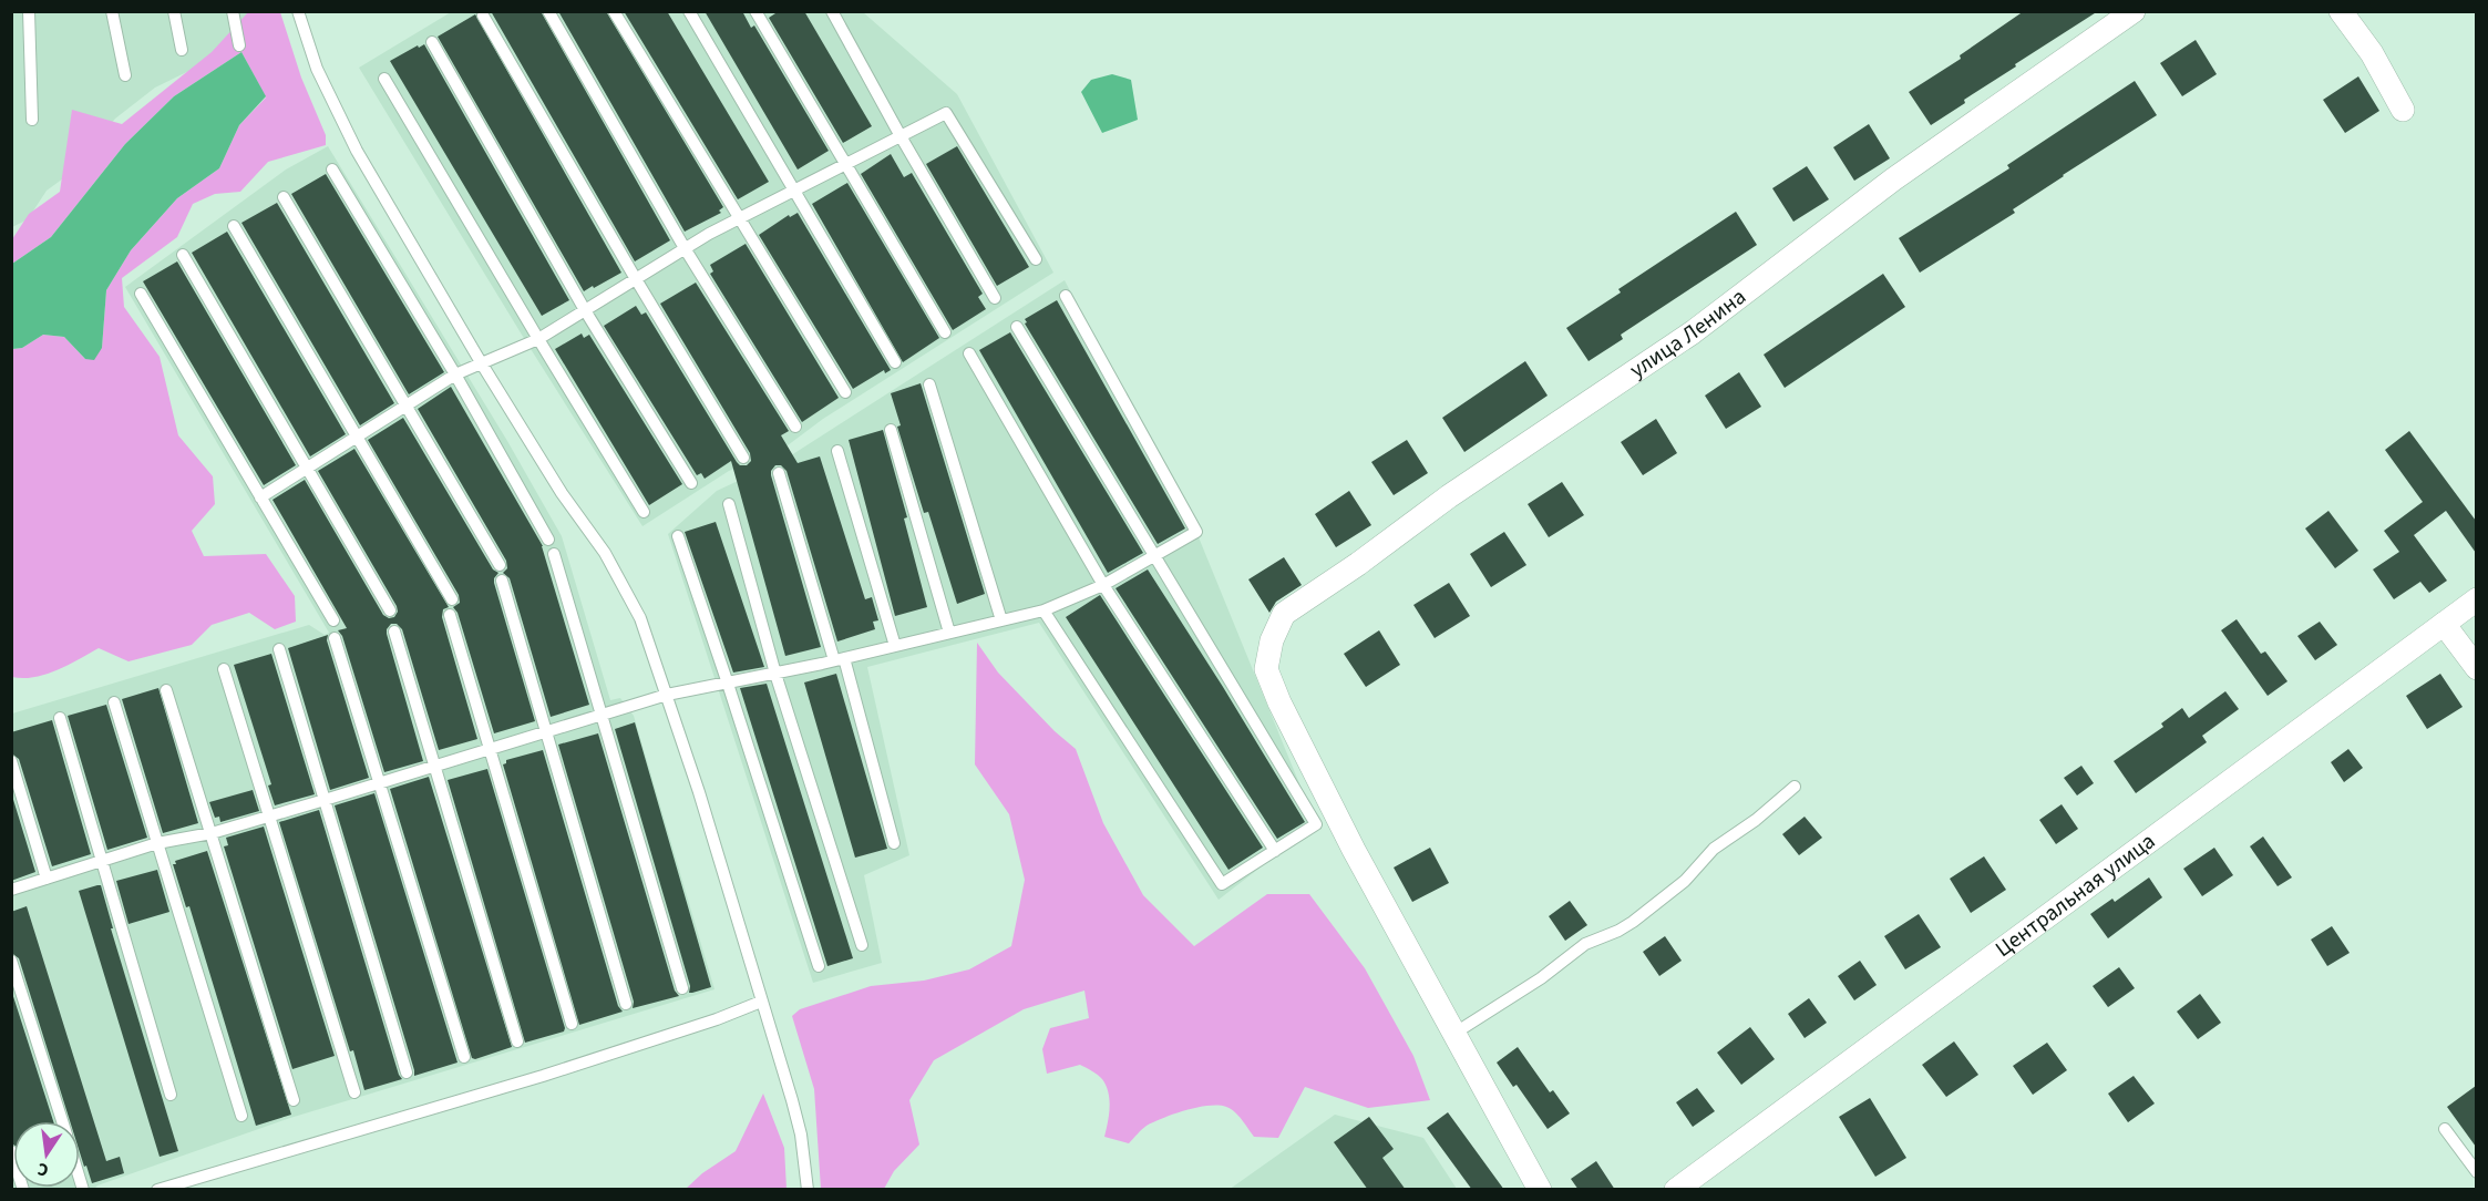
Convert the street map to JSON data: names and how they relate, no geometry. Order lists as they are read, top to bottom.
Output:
{
  "streets": {
    "street": ["улица Ленина", "Центральная улица"]
  },
  "north": "bottom"
}
